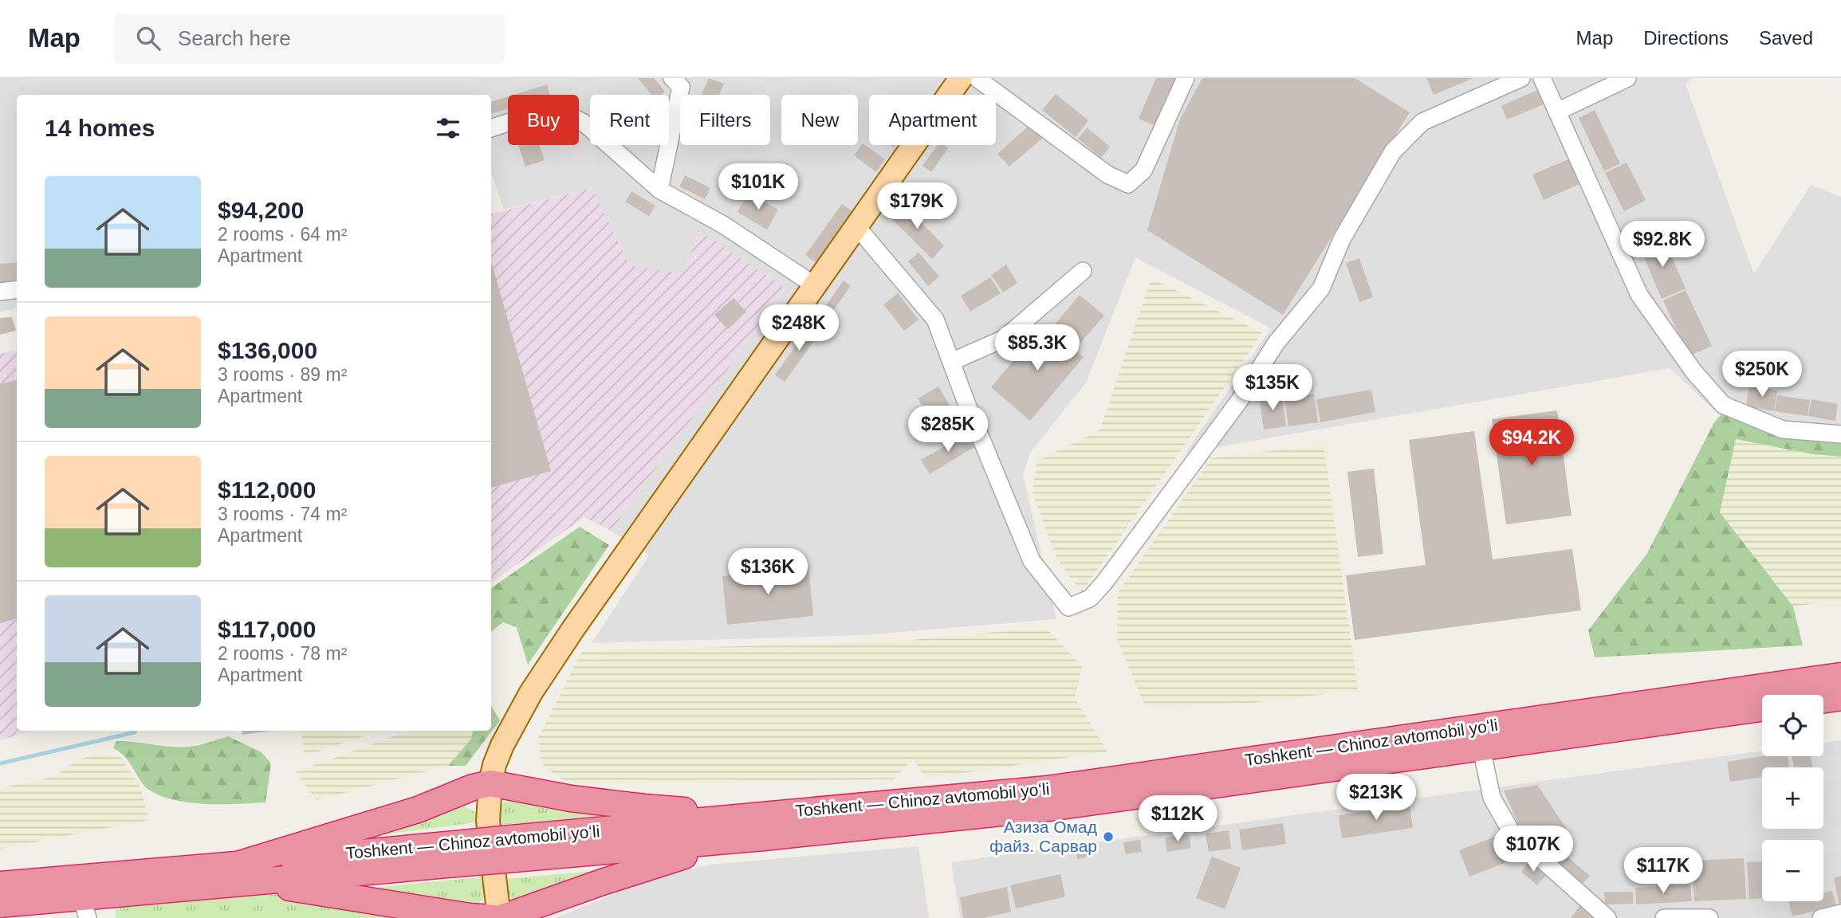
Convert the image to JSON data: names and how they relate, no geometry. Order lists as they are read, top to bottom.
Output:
{
  "streets": {
    "highway": ["Toshkent — Chinoz avtomobil yoʻli"]
  },
  "places": ["Азиза Омад файз. Сарвар"],
  "page": {
    "header": "Map",
    "search": "Search here",
    "nav": ["Map", "Directions", "Saved"],
    "chip": [
      "Buy",
      "Rent",
      "Filters",
      "New",
      "Apartment"
    ],
    "heading": "14 homes",
    "list": [
      {
        "name": "$94,200",
        "note": "2 rooms · 64 m² · Apartment"
      },
      {
        "name": "$136,000",
        "note": "3 rooms · 89 m² · Apartment"
      },
      {
        "name": "$112,000",
        "note": "3 rooms · 74 m² · Apartment"
      },
      {
        "name": "$117,000",
        "note": "2 rooms · 78 m² · Apartment"
      }
    ],
    "price": [
      "$101K",
      "$179K",
      "$92.8K",
      "$248K",
      "$85.3K",
      "$250K",
      "$135K",
      "$285K",
      "$94.2K",
      "$136K",
      "$213K",
      "$112K",
      "$107K",
      "$117K"
    ],
    "map_buttons": ["+", "−"]
  }
}
